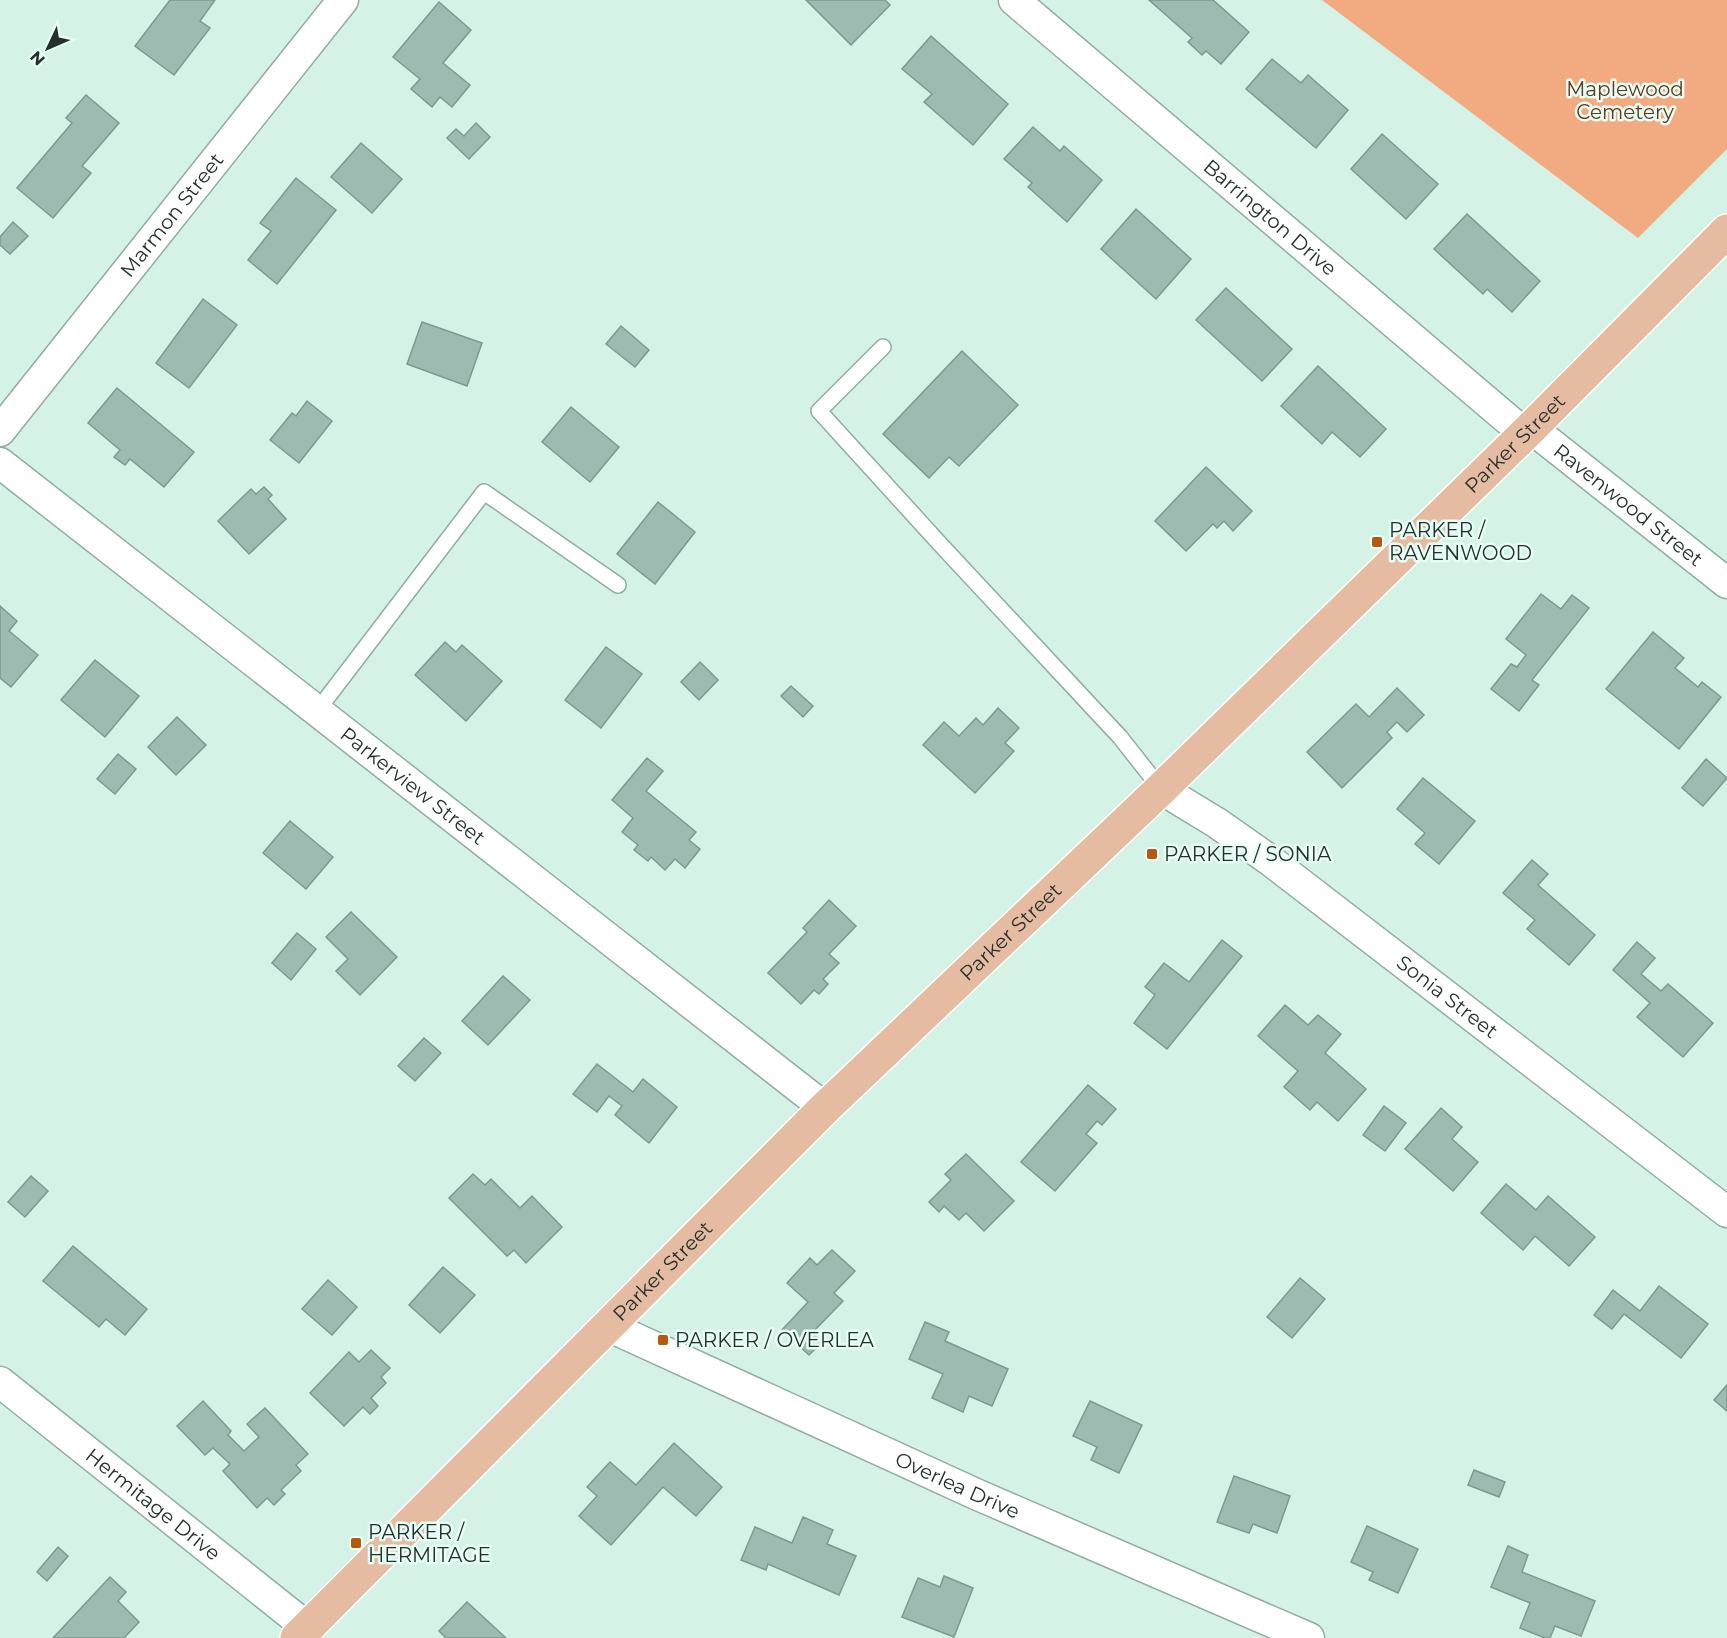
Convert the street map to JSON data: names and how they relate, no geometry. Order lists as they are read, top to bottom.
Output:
{
  "streets": {
    "main road": ["Parker Street"],
    "street": [
      "Marmon Street",
      "Barrington Drive",
      "Ravenwood Street",
      "Parkerview Street",
      "Sonia Street",
      "Overlea Drive",
      "Hermitage Drive"
    ]
  },
  "crossings": [
    ["Barrington Drive", "Parker Street"],
    ["Barrington Drive", "Ravenwood Street"],
    ["Parker Street", "Ravenwood Street"],
    ["Parker Street", "Parkerview Street"],
    ["Parker Street", "Sonia Street"],
    ["Parker Street", "Overlea Drive"],
    ["Parker Street", "Hermitage Drive"]
  ],
  "parks": ["Maplewood Cemetery"],
  "places": {
    "transit": [
      "PARKER / RAVENWOOD",
      "PARKER / SONIA",
      "PARKER / OVERLEA",
      "PARKER / HERMITAGE"
    ]
  },
  "north": "bottom left"
}
